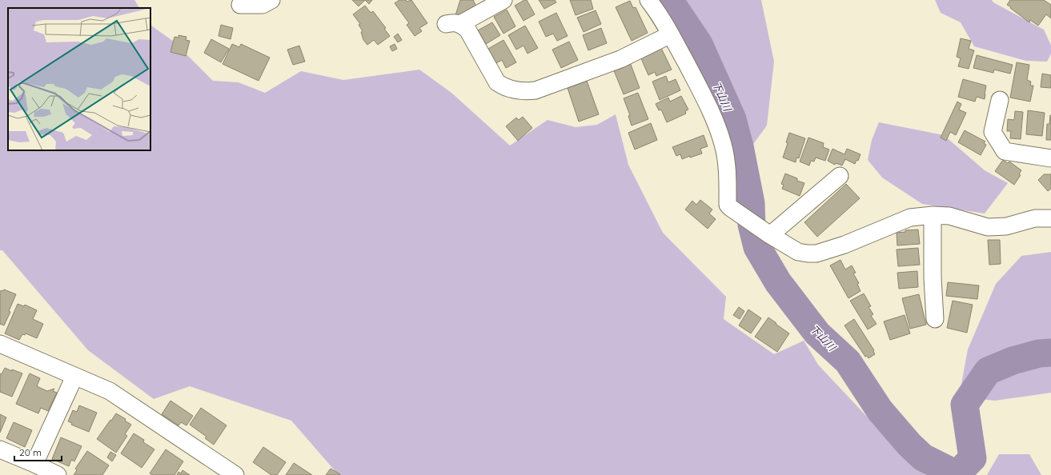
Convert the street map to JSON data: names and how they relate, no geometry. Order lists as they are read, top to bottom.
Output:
{
  "water": ["下山川"],
  "scale_bar": "20 m"
}
